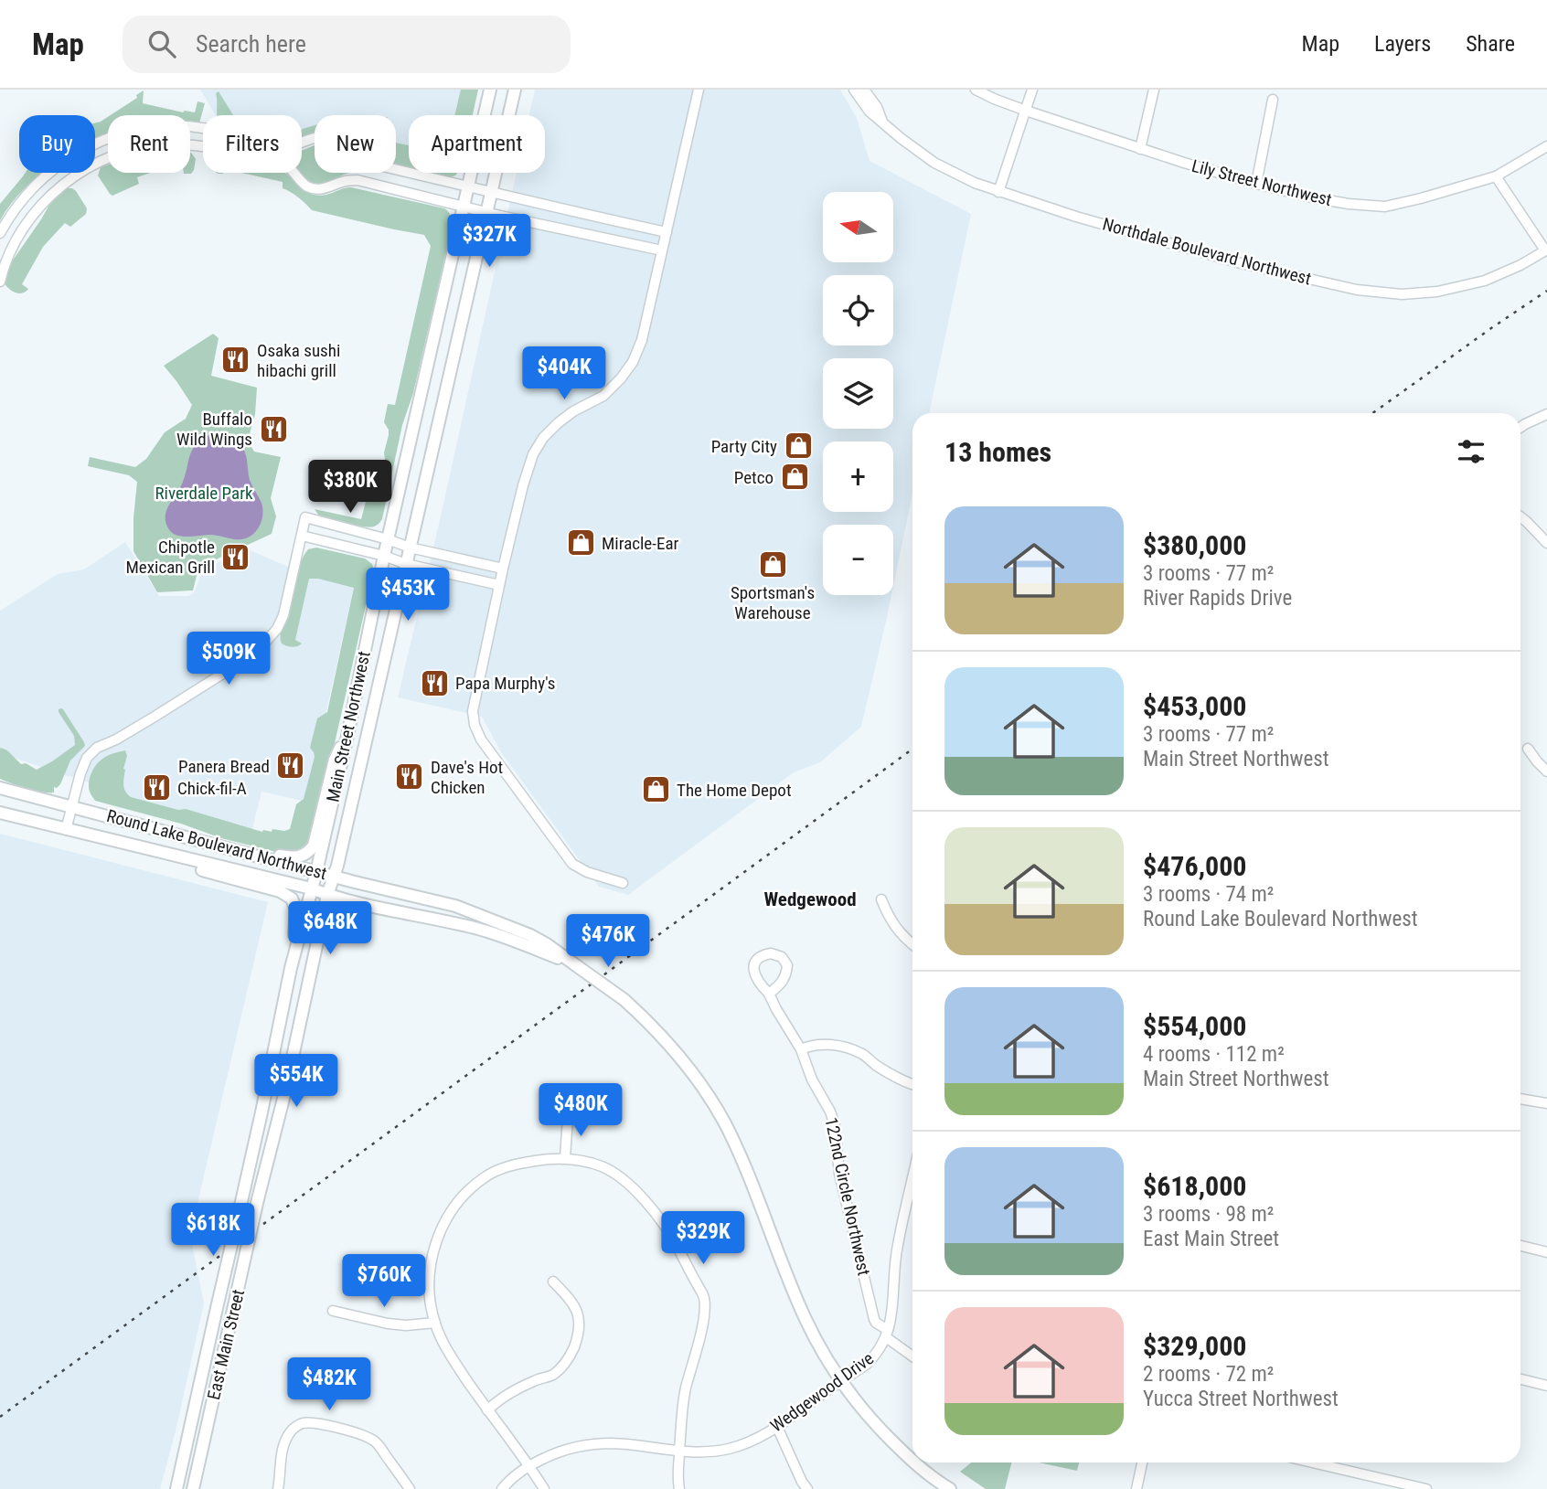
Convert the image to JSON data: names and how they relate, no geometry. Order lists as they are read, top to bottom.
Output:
{
  "streets": {
    "main road": ["Main Street Northwest", "Round Lake Boulevard Northwest", "East Main Street"],
    "street": [
      "Lily Street Northwest",
      "Northdale Boulevard Northwest",
      "122nd Circle Northwest",
      "Wedgewood Drive"
    ]
  },
  "crossings": [
    ["Main Street Northwest", "Round Lake Boulevard Northwest"],
    ["Main Street Northwest", "East Main Street"],
    ["Round Lake Boulevard Northwest", "Wedgewood Drive"],
    ["122nd Circle Northwest", "Wedgewood Drive"]
  ],
  "districts": ["Wedgewood"],
  "parks": ["Riverdale Park"],
  "places": {
    "restaurant": [
      "Osaka sushi hibachi grill",
      "Buffalo Wild Wings",
      "Chipotle Mexican Grill",
      "Papa Murphy's",
      "Panera Bread",
      "Dave's Hot Chicken",
      "Chick-fil-A"
    ],
    "shop": [
      "Party City",
      "Petco",
      "Miracle-Ear",
      "Sportsman's Warehouse",
      "The Home Depot"
    ]
  },
  "north": "left",
  "page": {
    "header": "Map",
    "search": "Search here",
    "nav": ["Map", "Layers", "Share"],
    "chip": [
      "Buy",
      "Rent",
      "Filters",
      "New",
      "Apartment"
    ],
    "map_buttons": ["+", "−"],
    "price": [
      "$327K",
      "$404K",
      "$380K",
      "$453K",
      "$509K",
      "$648K",
      "$476K",
      "$554K",
      "$480K",
      "$618K",
      "$329K",
      "$760K",
      "$482K"
    ],
    "heading": "13 homes",
    "list": [
      {
        "name": "$380,000",
        "note": "3 rooms · 77 m² · River Rapids Drive"
      },
      {
        "name": "$453,000",
        "note": "3 rooms · 77 m² · Main Street Northwest"
      },
      {
        "name": "$476,000",
        "note": "3 rooms · 74 m² · Round Lake Boulevard Northwest"
      },
      {
        "name": "$554,000",
        "note": "4 rooms · 112 m² · Main Street Northwest"
      },
      {
        "name": "$618,000",
        "note": "3 rooms · 98 m² · East Main Street"
      },
      {
        "name": "$329,000",
        "note": "2 rooms · 72 m² · Yucca Street Northwest"
      }
    ]
  }
}
